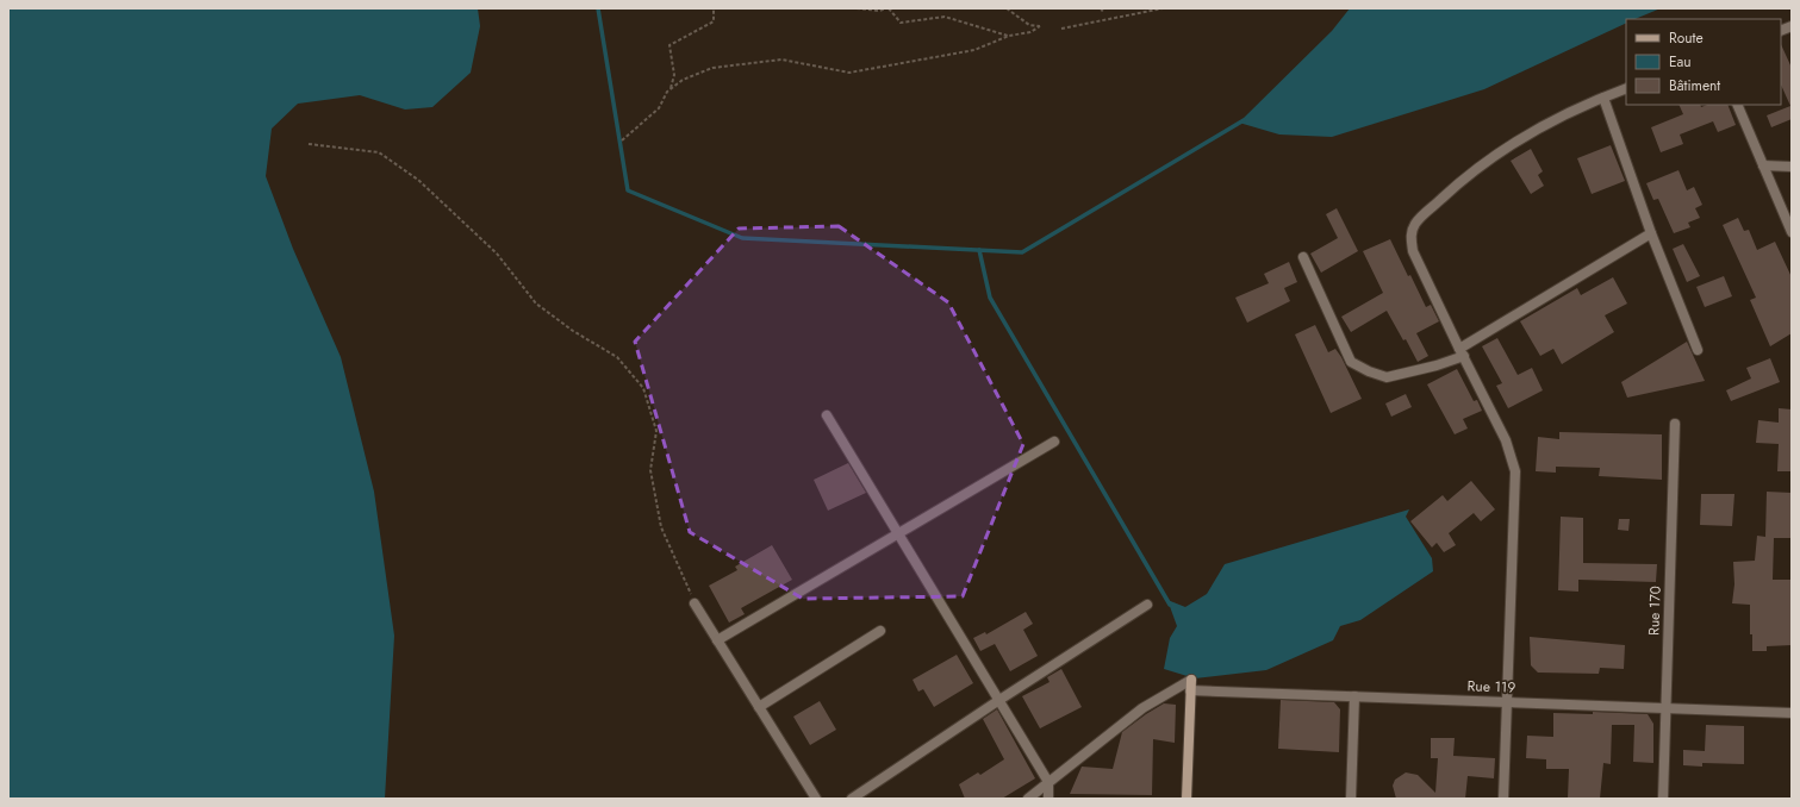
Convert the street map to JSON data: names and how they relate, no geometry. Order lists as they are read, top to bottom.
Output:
{
  "streets": {
    "street": ["Rue 170", "Rue 119"]
  },
  "crossings": [
    ["Rue 170", "Rue 119"]
  ],
  "legend": ["Route", "Eau", "Bâtiment"]
}
